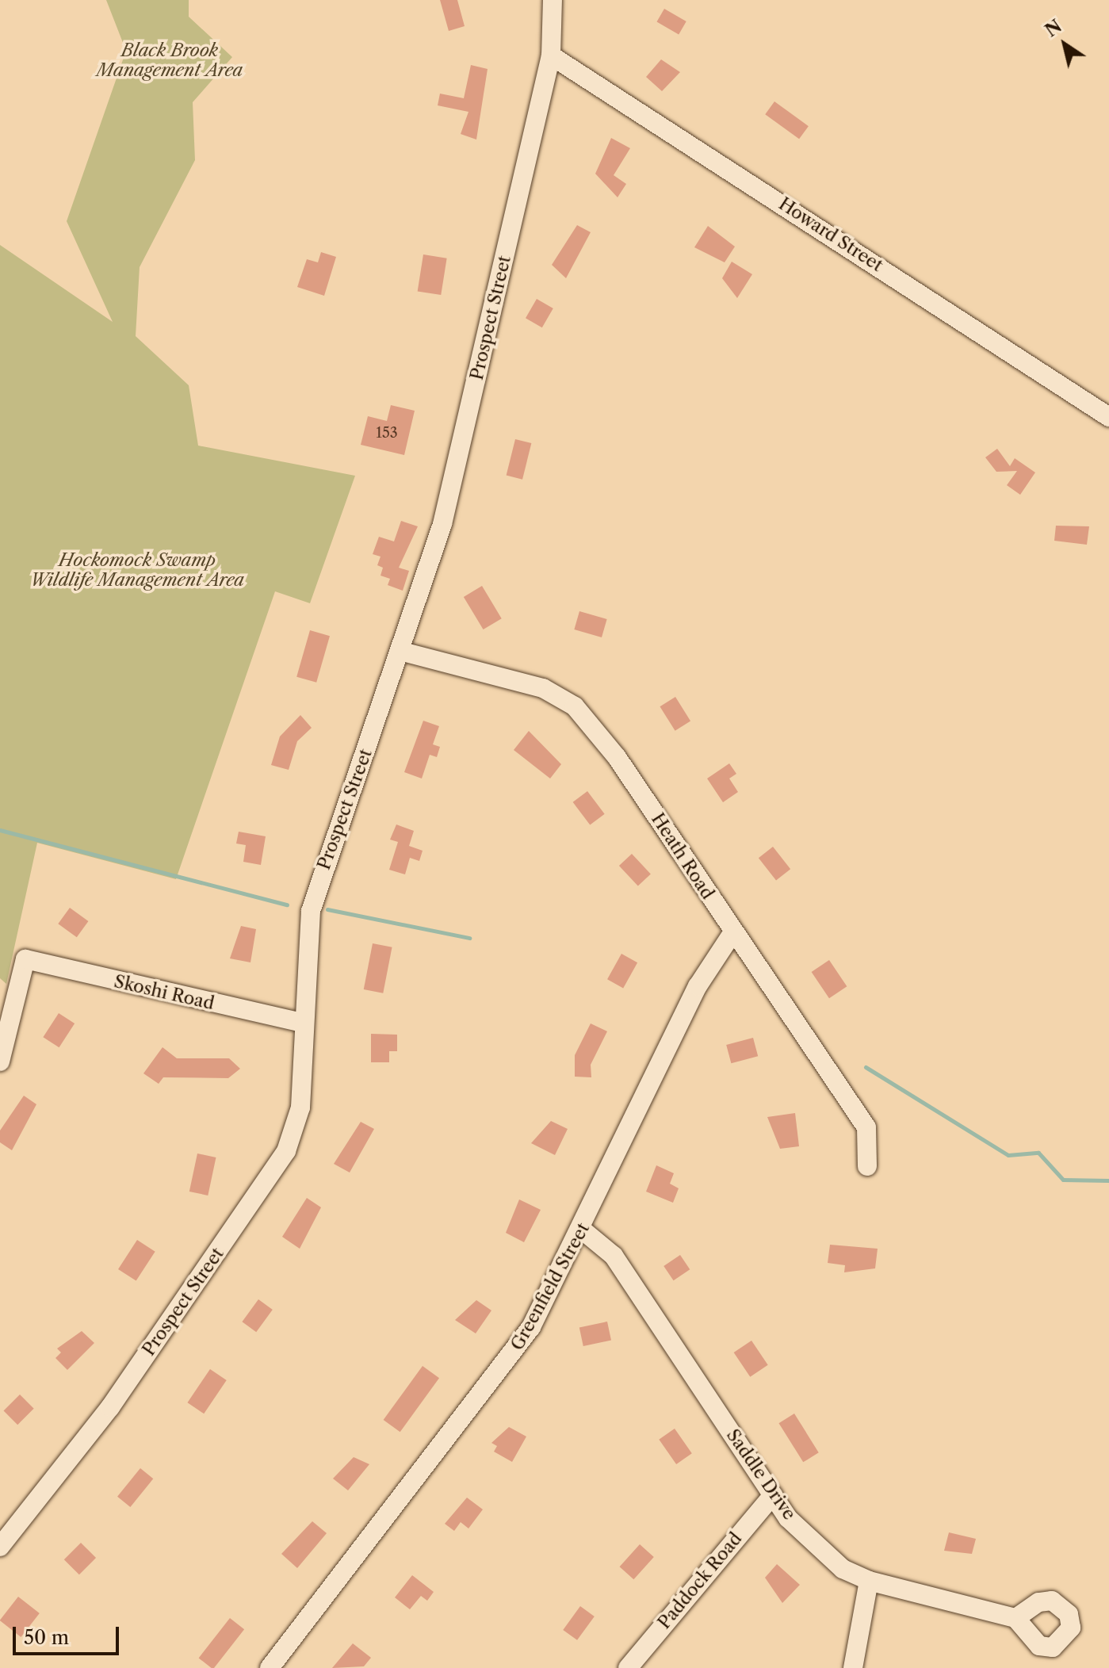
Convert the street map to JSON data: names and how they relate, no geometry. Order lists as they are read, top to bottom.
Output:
{
  "streets": {
    "street": [
      "Howard Street",
      "Prospect Street",
      "Heath Road",
      "Skoshi Road",
      "Greenfield Street",
      "Saddle Drive",
      "Paddock Road"
    ]
  },
  "crossings": [
    ["Howard Street", "Prospect Street"],
    ["Prospect Street", "Heath Road"],
    ["Prospect Street", "Skoshi Road"],
    ["Heath Road", "Greenfield Street"],
    ["Greenfield Street", "Saddle Drive"],
    ["Saddle Drive", "Paddock Road"]
  ],
  "parks": ["Black Brook Management Area", "Hockomock Swamp Wildlife Management Area"],
  "house_numbers": ["153"],
  "scale_bar": "50 m",
  "north": "top left"
}
